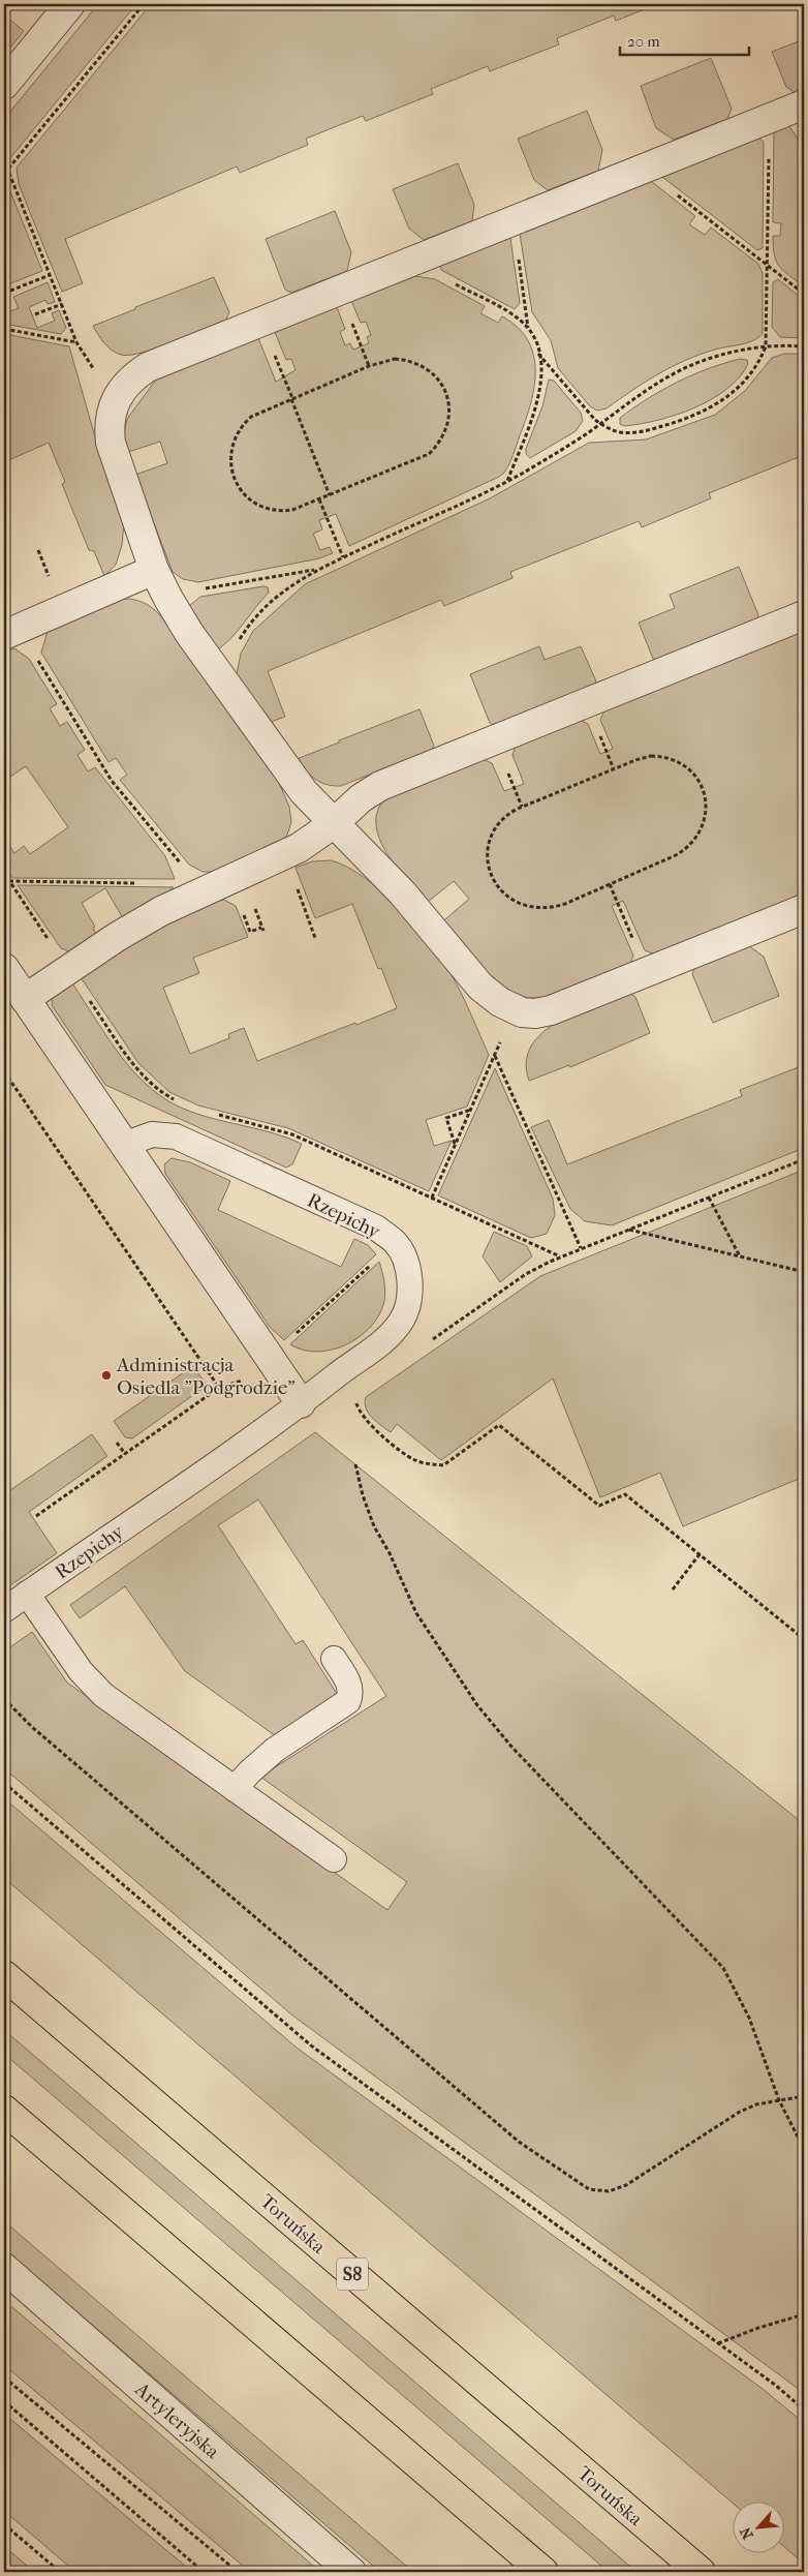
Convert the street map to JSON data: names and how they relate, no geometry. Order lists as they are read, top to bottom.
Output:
{
  "streets": {
    "highway": ["Toruńska", "S8"],
    "street": ["Artyleryjska"],
    "lane": ["Rzepichy"]
  },
  "places": ["Administracja Osiedla \"Podgrodzie\""],
  "scale_bar": "20 m",
  "north": "bottom left"
}
